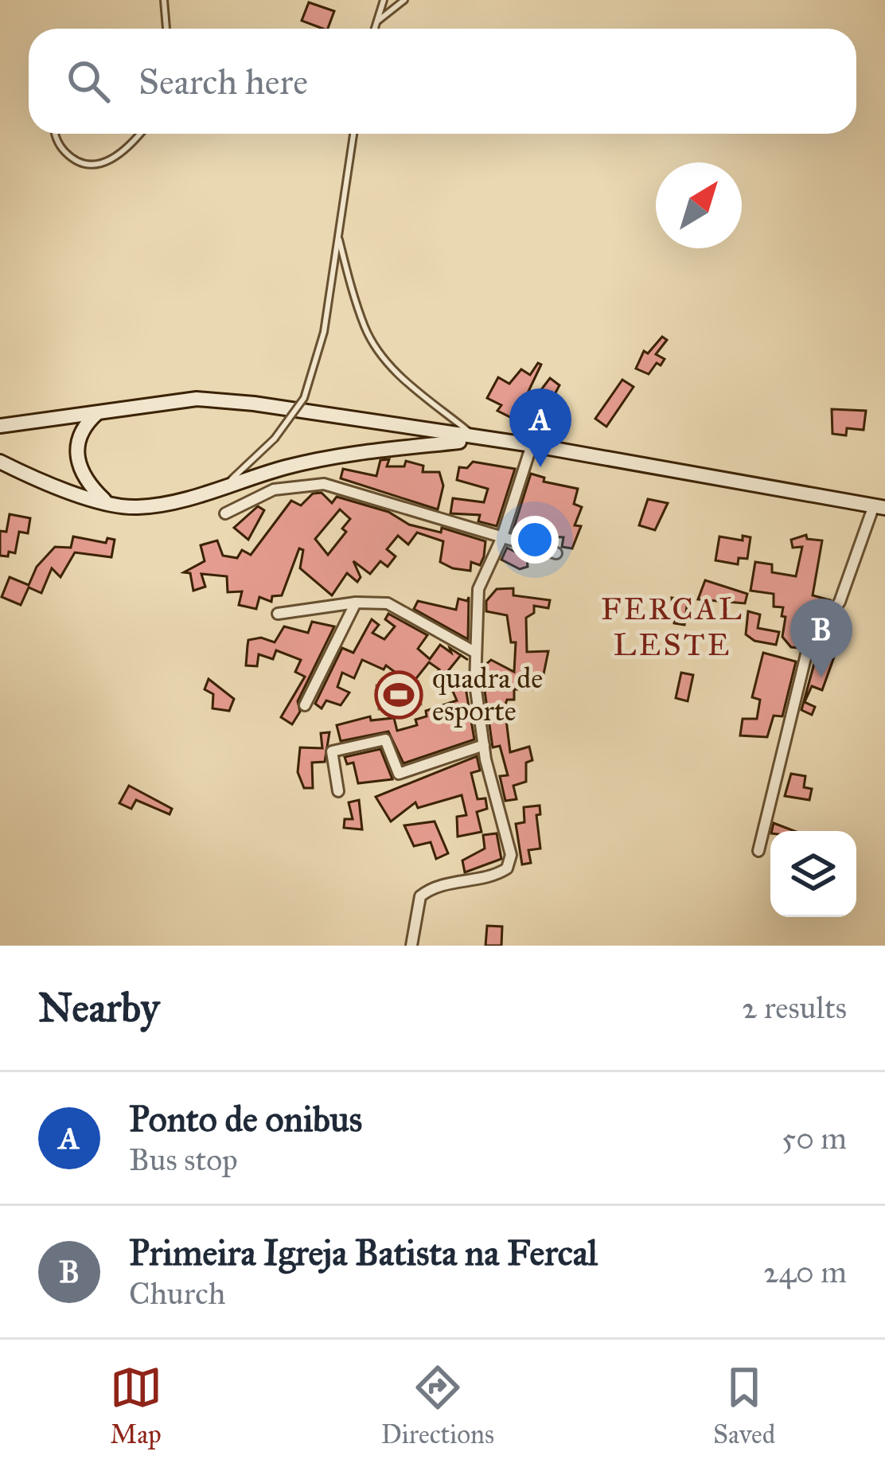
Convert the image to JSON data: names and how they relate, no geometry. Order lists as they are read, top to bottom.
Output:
{
  "districts": ["FERCAL LESTE"],
  "places": {
    "sports": ["quadra de esporte"]
  },
  "north": "top right",
  "page": {
    "search": "Search here",
    "pins": ["A", "B"],
    "heading": ["Nearby", "2 results"],
    "list": [
      {
        "mark": "A",
        "name": "Ponto de onibus",
        "note": "Bus stop",
        "value": "50 m"
      },
      {
        "mark": "B",
        "name": "Primeira Igreja Batista na Fercal",
        "note": "Church",
        "value": "240 m"
      }
    ],
    "nav": ["Map", "Directions", "Saved"]
  }
}
